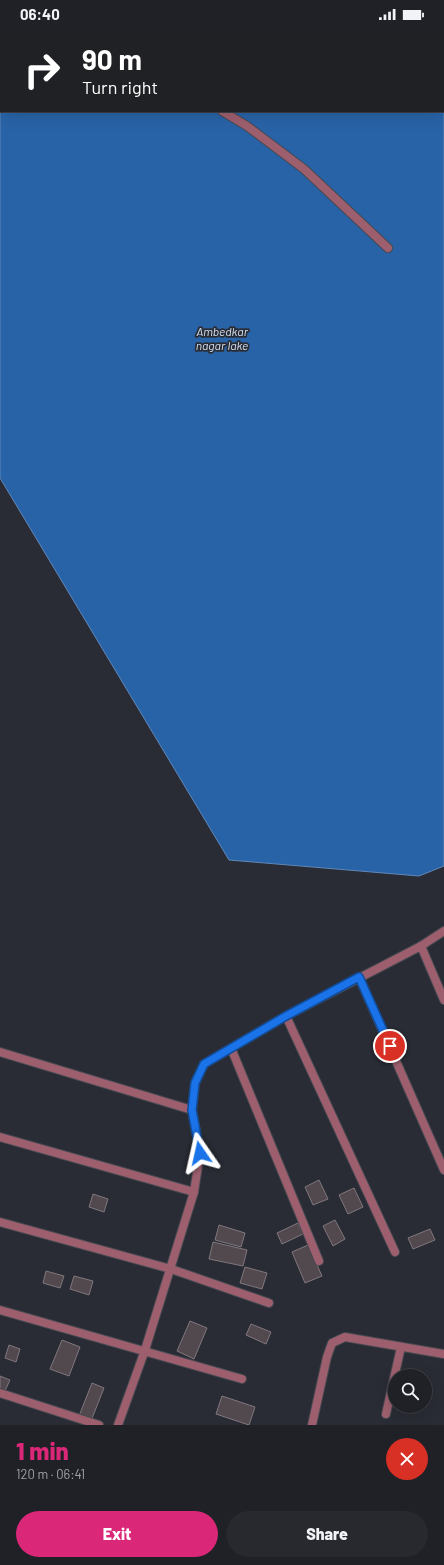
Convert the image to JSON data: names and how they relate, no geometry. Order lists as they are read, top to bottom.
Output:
{
  "water": ["Ambedkar nagar lake"],
  "page": {
    "status": "06:40",
    "turn": ["90 m", "Turn right"],
    "heading": ["1 min", "120 m · 06:41"],
    "buttons": ["Exit", "Share"]
  }
}
